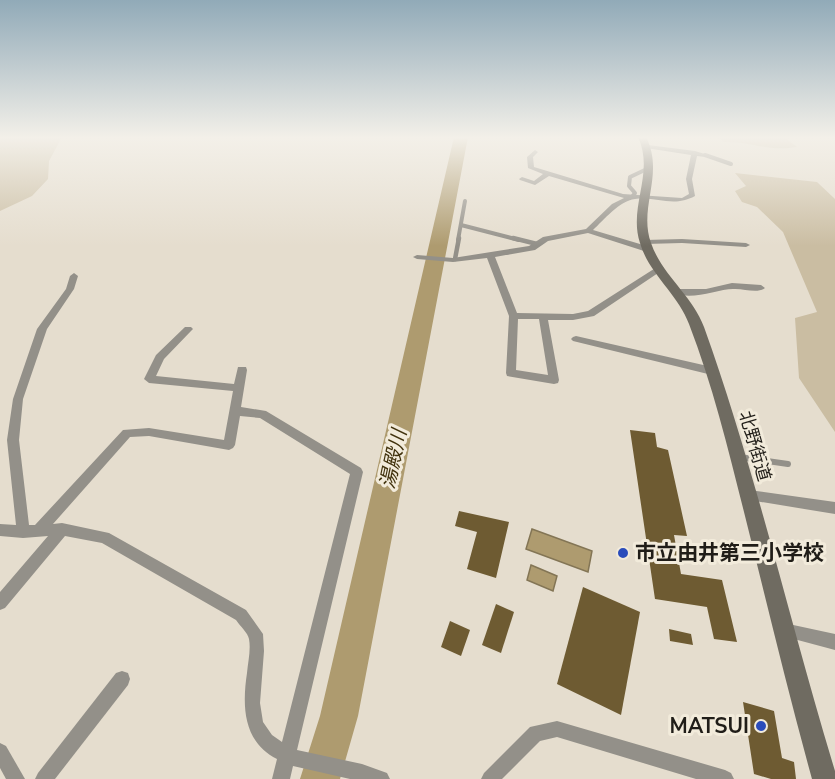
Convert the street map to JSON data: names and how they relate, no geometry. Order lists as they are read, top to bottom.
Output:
{
  "streets": {
    "main road": ["北野街道"]
  },
  "water": ["湯殿川"],
  "places": ["市立由井第三小学校", "MATSUI"]
}
